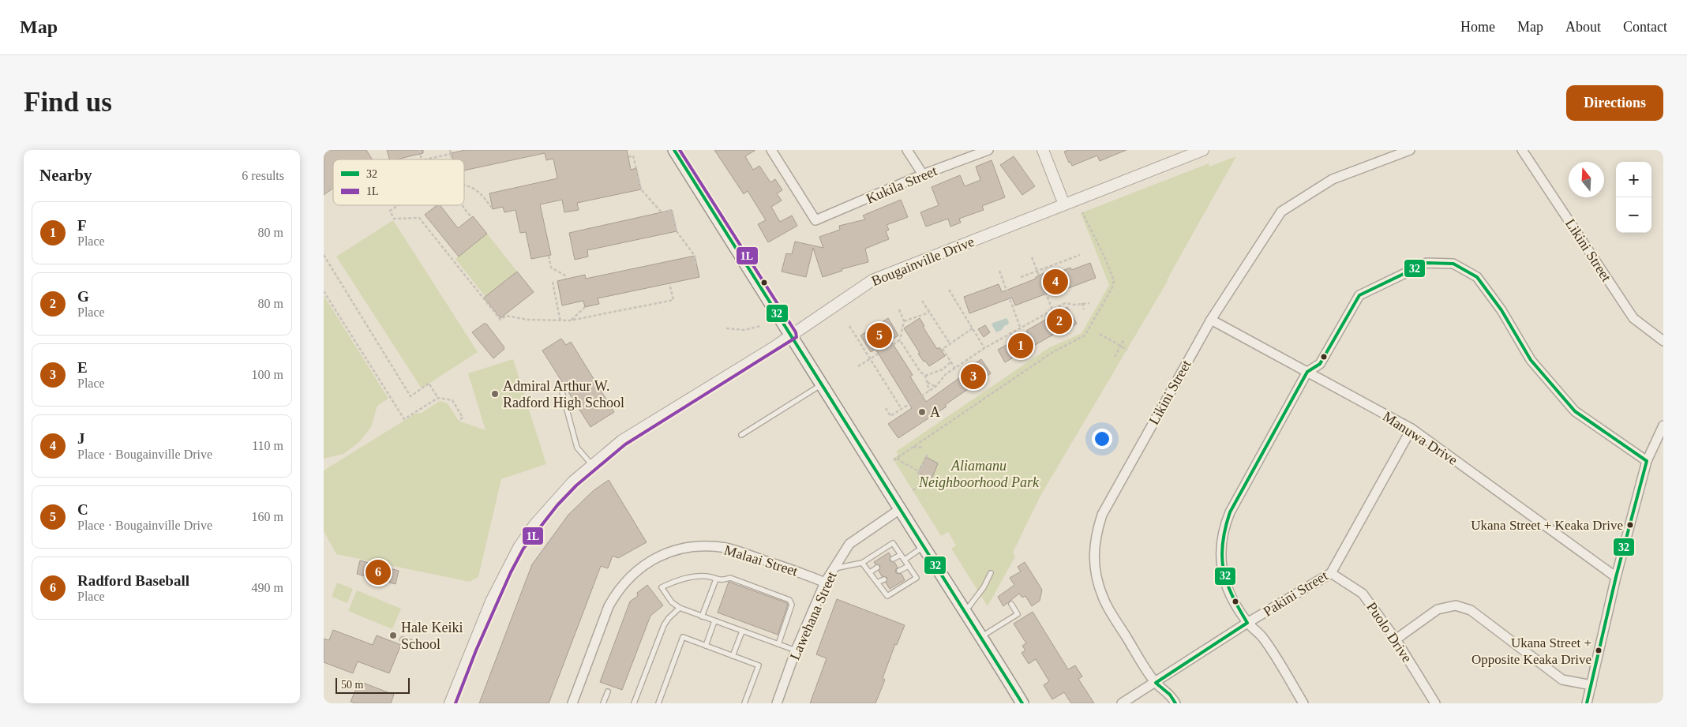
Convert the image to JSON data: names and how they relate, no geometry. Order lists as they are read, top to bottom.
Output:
{
  "streets": {
    "street": [
      "Kukila Street",
      "Likini Street",
      "Bougainville Drive",
      "Manuwa Drive",
      "Malaai Street",
      "Pakini Street",
      "Lawehana Street",
      "Puolo Drive"
    ]
  },
  "crossings": [
    ["Likini Street", "Manuwa Drive"],
    ["Likini Street", "Pakini Street"],
    ["Manuwa Drive", "Pakini Street"],
    ["Malaai Street", "Lawehana Street"],
    ["Pakini Street", "Puolo Drive"]
  ],
  "parks": ["Aliamanu Neighboorhood Park"],
  "places": [
    "Admiral Arthur W. Radford High School",
    "A",
    "Ukana Street + Keaka Drive",
    "Hale Keiki School",
    "Ukana Street + Opposite Keaka Drive"
  ],
  "lines": ["transit line 32", "transit line 1L"],
  "legend": ["32", "1L"],
  "scale_bar": "50 m",
  "north": "top",
  "page": {
    "header": "Map",
    "nav": [
      "Home",
      "Map",
      "About",
      "Contact"
    ],
    "buttons": "Directions",
    "title": "Find us",
    "heading": ["Nearby", "6 results"],
    "map_buttons": ["+", "−"],
    "list": [
      {
        "mark": "1",
        "name": "F",
        "note": "Place",
        "value": "80 m"
      },
      {
        "mark": "2",
        "name": "G",
        "note": "Place",
        "value": "80 m"
      },
      {
        "mark": "3",
        "name": "E",
        "note": "Place",
        "value": "100 m"
      },
      {
        "mark": "4",
        "name": "J",
        "note": "Place · Bougainville Drive",
        "value": "110 m"
      },
      {
        "mark": "5",
        "name": "C",
        "note": "Place · Bougainville Drive",
        "value": "160 m"
      },
      {
        "mark": "6",
        "name": "Radford Baseball",
        "note": "Place",
        "value": "490 m"
      }
    ],
    "pins": [
      "4",
      "2",
      "5",
      "1",
      "3",
      "6"
    ],
    "scale": "50 m"
  }
}
